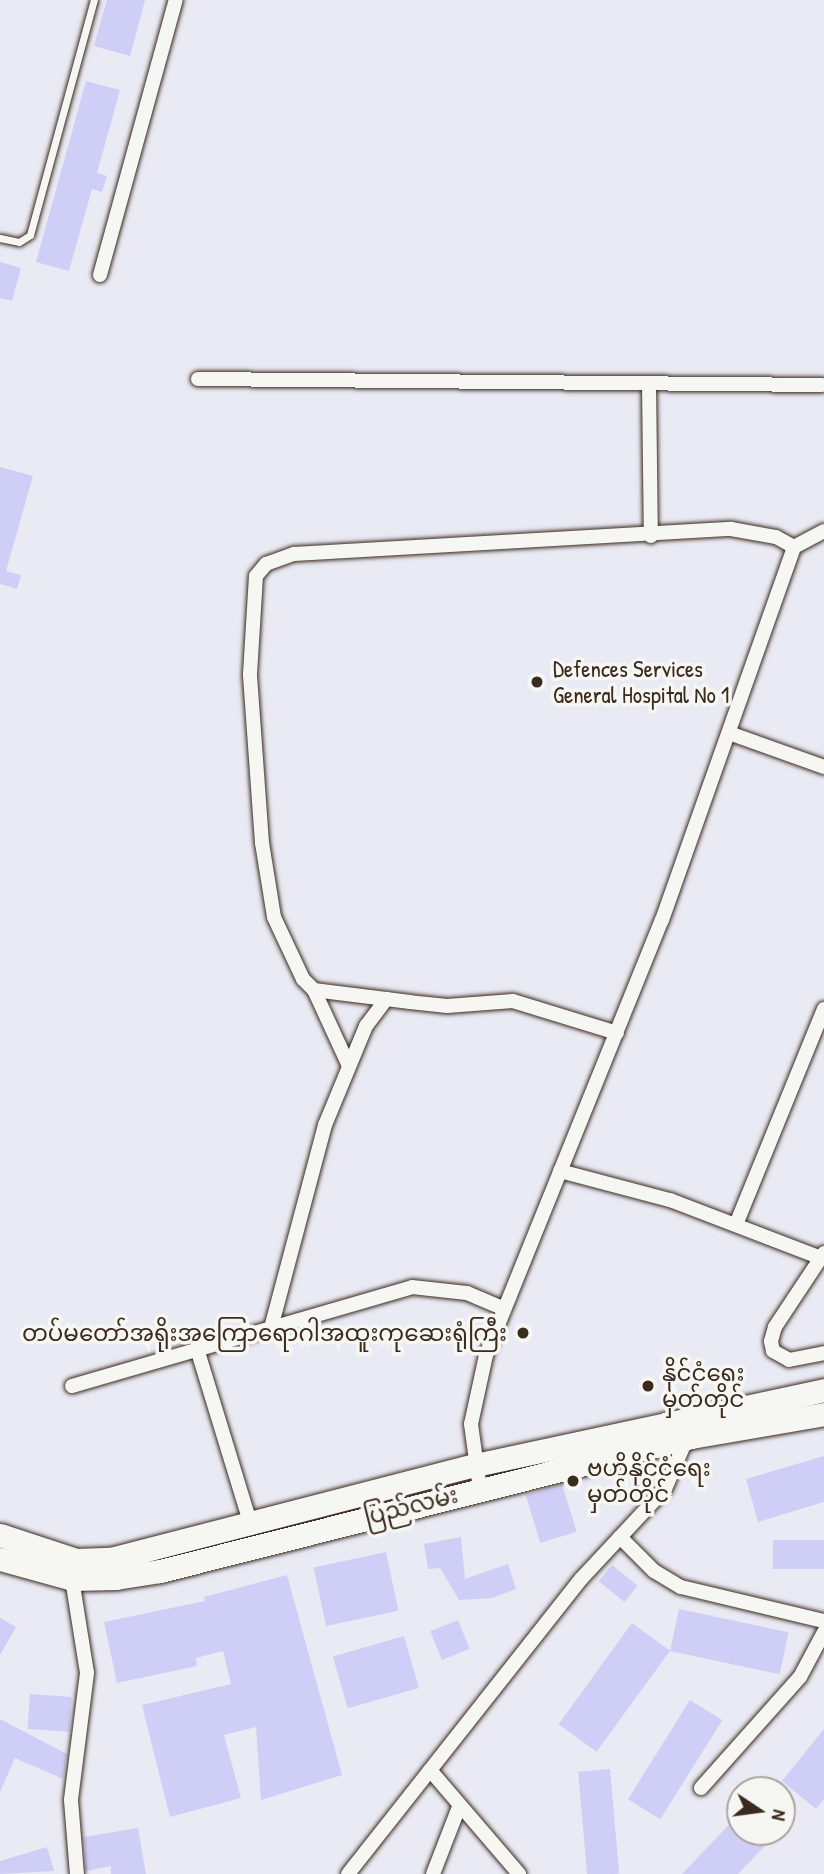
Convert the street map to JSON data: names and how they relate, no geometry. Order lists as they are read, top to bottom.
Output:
{
  "streets": {
    "highway": ["ပြည်လမ်း"]
  },
  "places": [
    "Defences Services General Hospital No 1",
    "တပ်မတော်အရိုးအကြောရောဂါအထူးကုဆေးရုံကြီး",
    "နိုင်ငံရေး မှတ်တိုင်",
    "ဗဟိုနိုင်ငံရေး မှတ်တိုင်"
  ],
  "north": "right"
}
